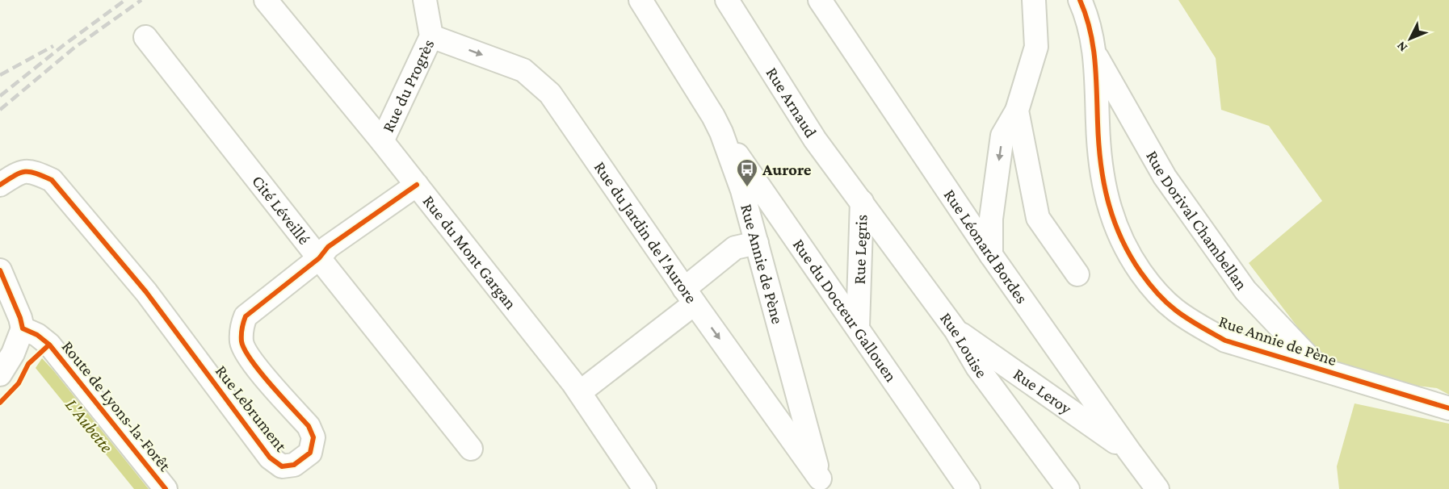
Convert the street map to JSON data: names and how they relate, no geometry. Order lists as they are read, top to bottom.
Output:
{
  "streets": {
    "street": [
      "Rue du Progrès",
      "Rue Arnaud",
      "Cité Léveillé",
      "Rue Dorival Chambellan",
      "Rue du Jardin de l'Aurore",
      "Rue Léonard Bordes",
      "Rue Legris",
      "Rue du Mont Gargan",
      "Rue Annie de Pène",
      "Rue du Docteur Gallouen",
      "Rue Louise",
      "Rue Leroy",
      "Route de Lyons-la-Forêt",
      "Rue Lebrument"
    ]
  },
  "crossings": [
    ["Rue du Progrès", "Rue du Jardin de l'Aurore"],
    ["Rue du Progrès", "Rue du Mont Gargan"],
    ["Rue Arnaud", "Rue Legris"],
    ["Rue Arnaud", "Rue Louise"],
    ["Cité Léveillé", "Rue Lebrument"],
    ["Rue Dorival Chambellan", "Rue Annie de Pène"],
    ["Rue du Jardin de l'Aurore", "Rue Annie de Pène"],
    ["Rue Léonard Bordes", "Rue Leroy"],
    ["Rue Legris", "Rue du Docteur Gallouen"],
    ["Rue Legris", "Rue Louise"],
    ["Rue du Mont Gargan", "Rue Lebrument"],
    ["Rue Annie de Pène", "Rue du Docteur Gallouen"],
    ["Rue Louise", "Rue Leroy"]
  ],
  "one_way": ["Rue du Jardin de l'Aurore"],
  "water": ["L'Aubette"],
  "places": {
    "bus stop": ["Aurore"]
  },
  "north": "bottom left"
}
